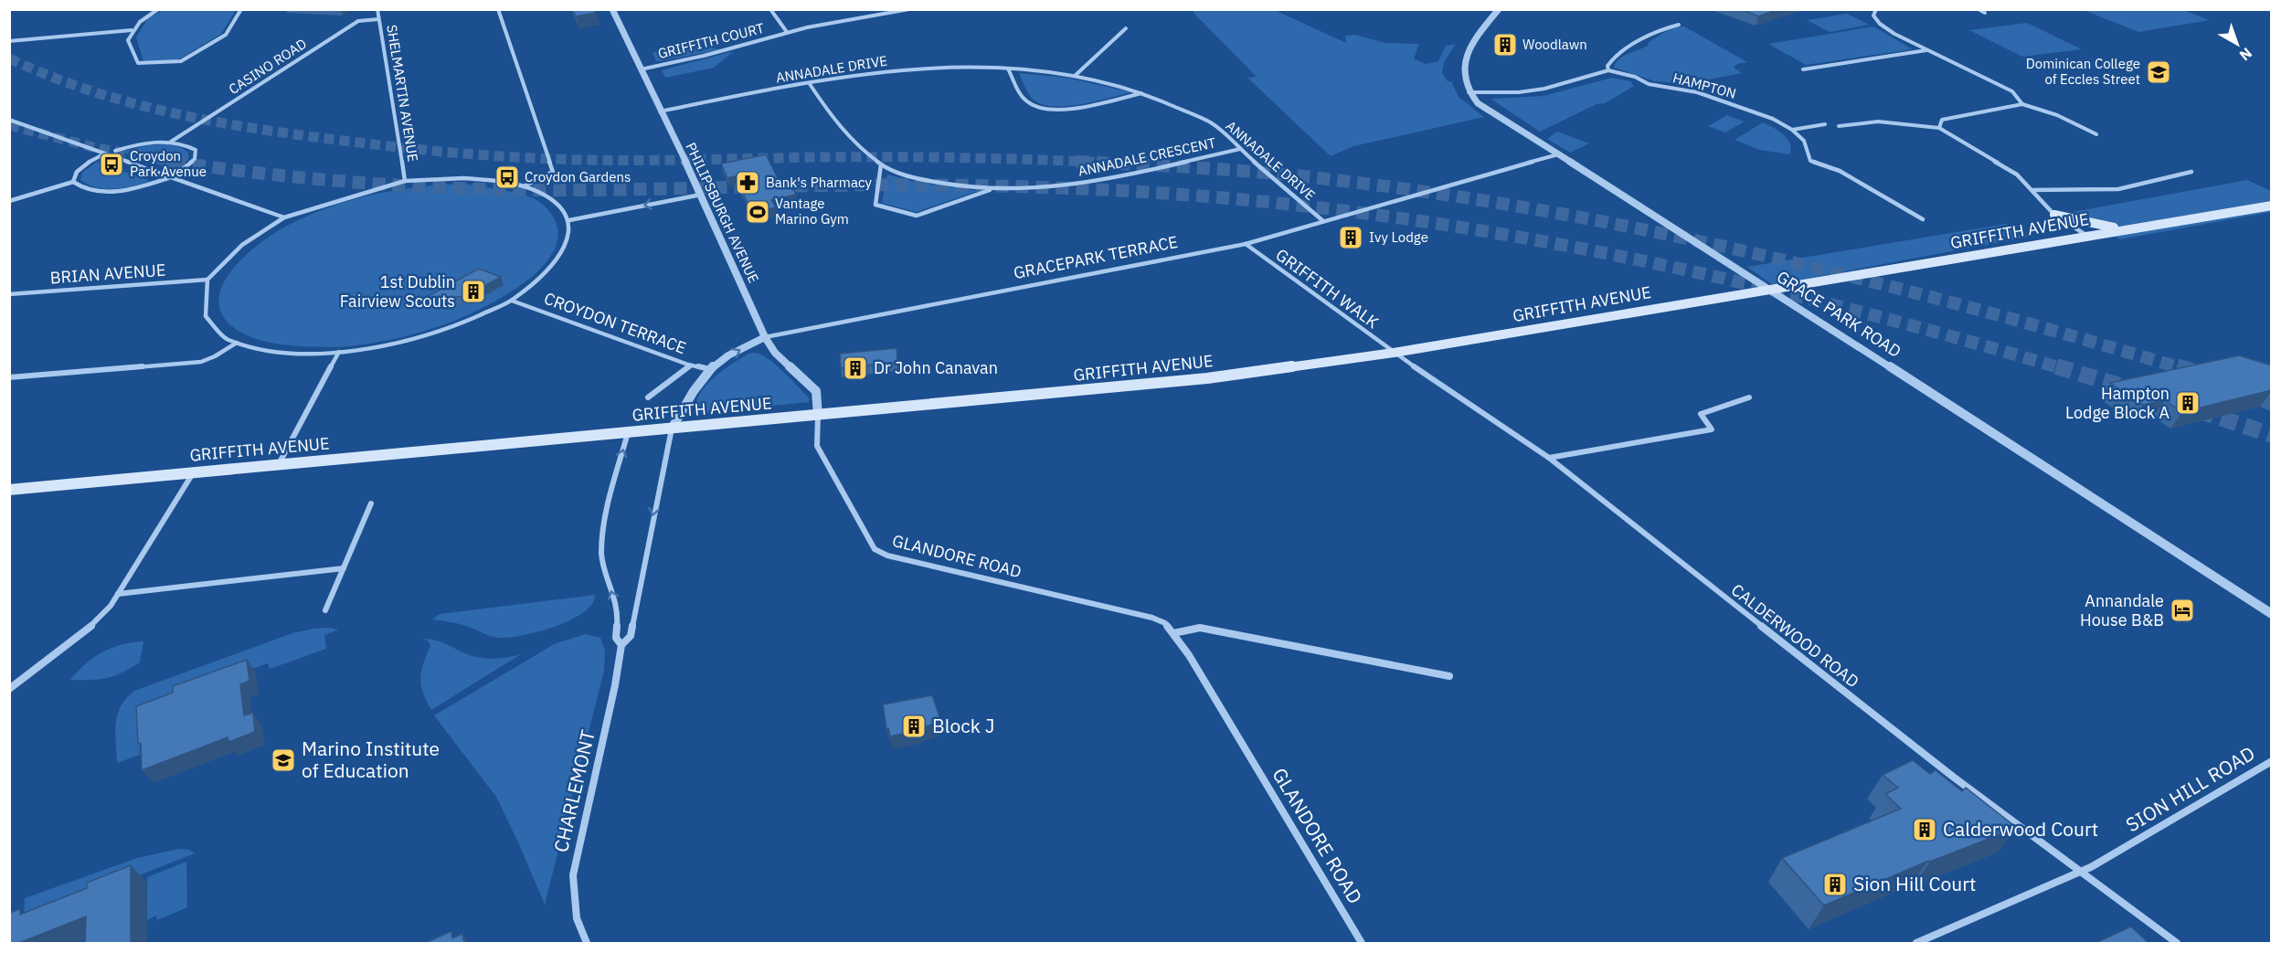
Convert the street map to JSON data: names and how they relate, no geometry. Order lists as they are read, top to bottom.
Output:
{
  "streets": {
    "main road": ["GRIFFITH AVENUE"],
    "street": [
      "GRIFFITH COURT",
      "CASINO ROAD",
      "ANNADALE DRIVE",
      "HAMPTON",
      "SHELMARTIN AVENUE",
      "ANNADALE CRESCENT",
      "PHILIPSBURGH AVENUE",
      "GRACEPARK TERRACE",
      "BRIAN AVENUE",
      "GRIFFITH WALK",
      "GRACE PARK ROAD",
      "CROYDON TERRACE",
      "GLANDORE ROAD",
      "CALDERWOOD ROAD",
      "SION HILL ROAD",
      "CHARLEMONT"
    ]
  },
  "crossings": [
    ["GRIFFITH COURT", "PHILIPSBURGH AVENUE"],
    ["CASINO ROAD", "SHELMARTIN AVENUE"],
    ["ANNADALE DRIVE", "ANNADALE CRESCENT"],
    ["ANNADALE DRIVE", "PHILIPSBURGH AVENUE"],
    ["ANNADALE DRIVE", "GRACEPARK TERRACE"],
    ["HAMPTON", "GRACE PARK ROAD"],
    ["PHILIPSBURGH AVENUE", "GRIFFITH AVENUE"],
    ["PHILIPSBURGH AVENUE", "GRACEPARK TERRACE"],
    ["PHILIPSBURGH AVENUE", "GLANDORE ROAD"],
    ["GRIFFITH AVENUE", "GRACEPARK TERRACE"],
    ["GRIFFITH AVENUE", "GRIFFITH WALK"],
    ["GRIFFITH AVENUE", "GRACE PARK ROAD"],
    ["GRIFFITH AVENUE", "GLANDORE ROAD"],
    ["GRIFFITH AVENUE", "CALDERWOOD ROAD"],
    ["GRIFFITH AVENUE", "CHARLEMONT"],
    ["GRACEPARK TERRACE", "GRIFFITH WALK"],
    ["GRACEPARK TERRACE", "GRACE PARK ROAD"],
    ["GRACEPARK TERRACE", "CROYDON TERRACE"],
    ["GRACEPARK TERRACE", "CHARLEMONT"],
    ["GRIFFITH WALK", "CALDERWOOD ROAD"],
    ["CALDERWOOD ROAD", "SION HILL ROAD"]
  ],
  "places": {
    "building": [
      "Woodlawn",
      "Ivy Lodge",
      "1st Dublin Fairview Scouts",
      "Dr John Canavan",
      "Hampton Lodge Block A",
      "Block J",
      "Calderwood Court",
      "Sion Hill Court"
    ],
    "school or university": ["Dominican College of Eccles Street", "Marino Institute of Education"],
    "bus stop": ["Croydon Park Avenue", "Croydon Gardens"],
    "pharmacy": ["Bank's Pharmacy"],
    "sports": ["Vantage Marino Gym"],
    "hotel": ["Annandale House B&B"]
  },
  "north": "bottom right"
}
